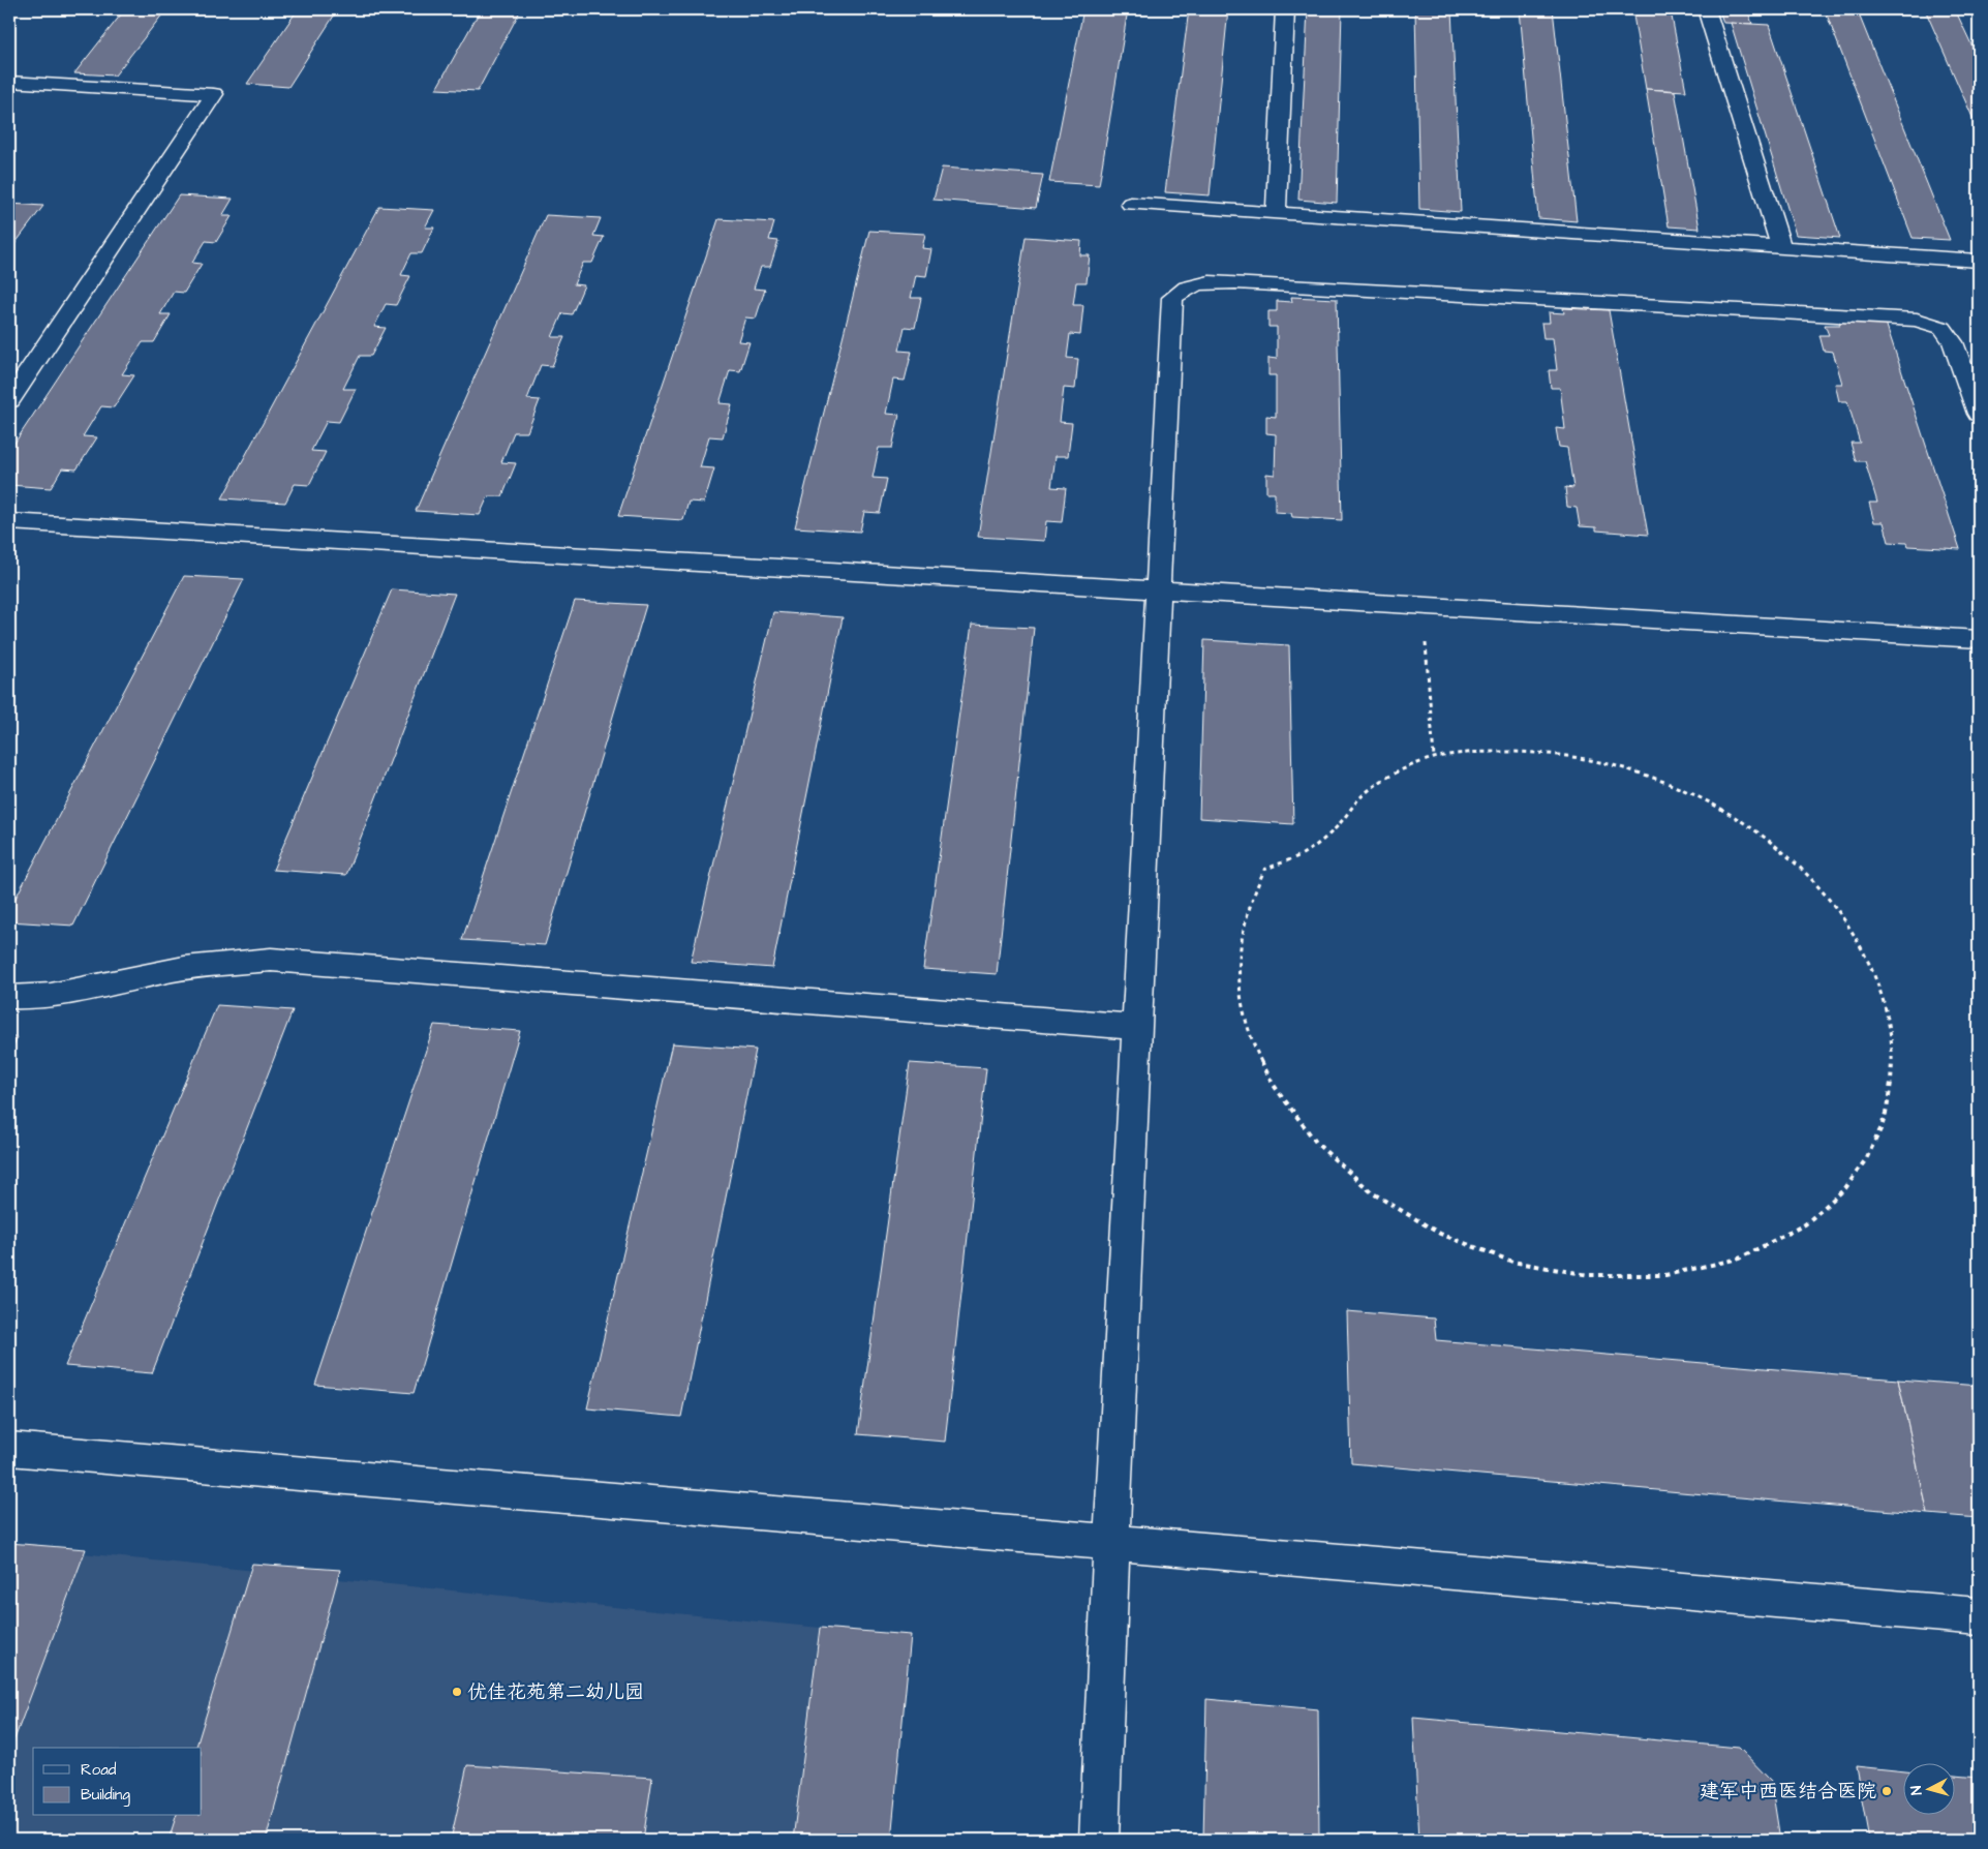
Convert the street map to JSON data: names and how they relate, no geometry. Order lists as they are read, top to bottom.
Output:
{
  "places": ["优佳花苑第二幼儿园", "建军中西医结合医院"],
  "legend": ["Road", "Building"],
  "north": "left"
}
